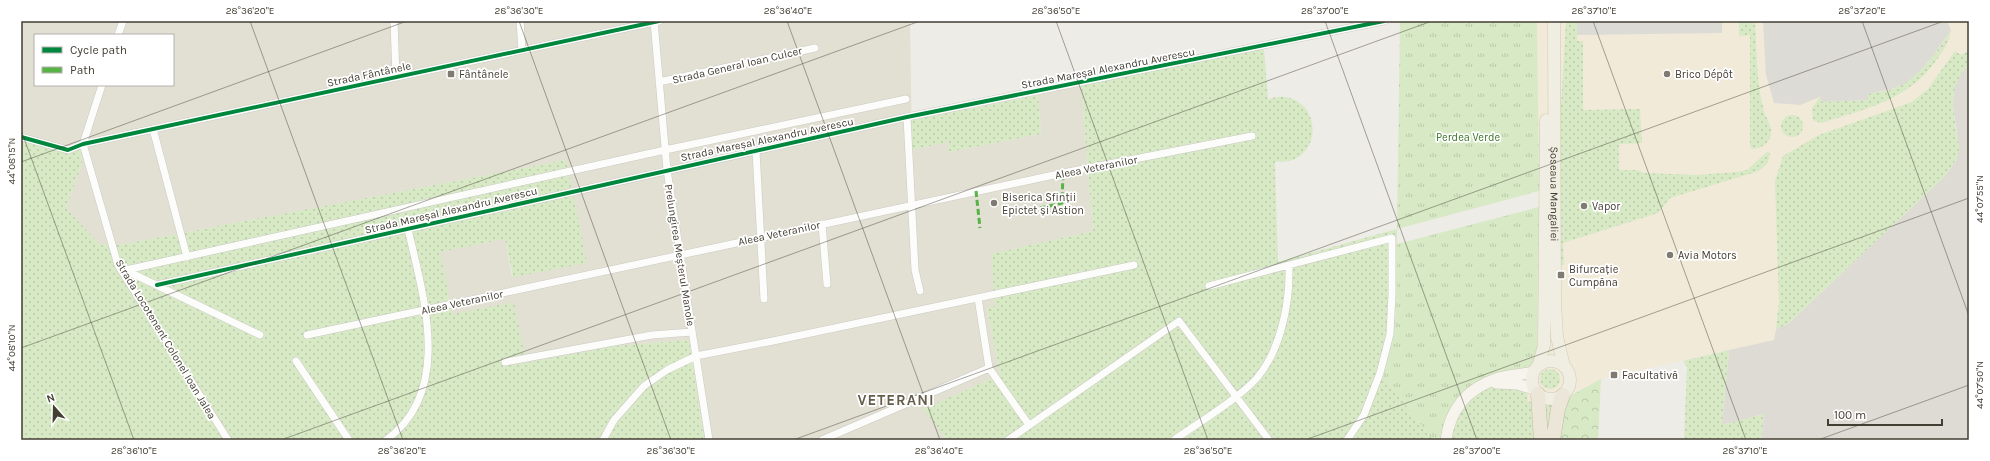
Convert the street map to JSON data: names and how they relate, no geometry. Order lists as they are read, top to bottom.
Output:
{
  "streets": {
    "main road": ["Șoseaua Mangaliei"],
    "street": [
      "Strada General Ioan Culcer",
      "Strada Mareșal Alexandru Averescu",
      "Strada Fântânele",
      "Aleea Veteranilor",
      "Prelungirea Meșterul Manole",
      "Strada Locotenent Colonel Ioan Jalea"
    ]
  },
  "crossings": [
    ["Strada General Ioan Culcer", "Prelungirea Meșterul Manole"],
    ["Strada Mareșal Alexandru Averescu", "Prelungirea Meșterul Manole"],
    ["Strada Fântânele", "Prelungirea Meșterul Manole"],
    ["Strada Fântânele", "Strada Locotenent Colonel Ioan Jalea"],
    ["Aleea Veteranilor", "Prelungirea Meșterul Manole"]
  ],
  "districts": ["VETERANI"],
  "parks": ["Perdea Verde"],
  "places": {
    "transit": ["Fântânele", "Bifurcație Cumpăna", "Facultativă"],
    "other": [
      "Brico Dépôt",
      "Biserica Sfinții Epictet și Astion",
      "Vapor",
      "Avia Motors"
    ]
  },
  "legend": ["Cycle path", "Path"],
  "scale_bar": "100 m",
  "north": "top",
  "coordinates": [
    "28°36'20\"E",
    "28°36'30\"E",
    "28°36'40\"E",
    "28°36'50\"E",
    "28°37'00\"E",
    "28°37'10\"E",
    "28°37'20\"E",
    "44°08'15\"N",
    "44°07'55\"N",
    "44°08'10\"N",
    "44°07'50\"N",
    "28°36'10\"E"
  ]
}
